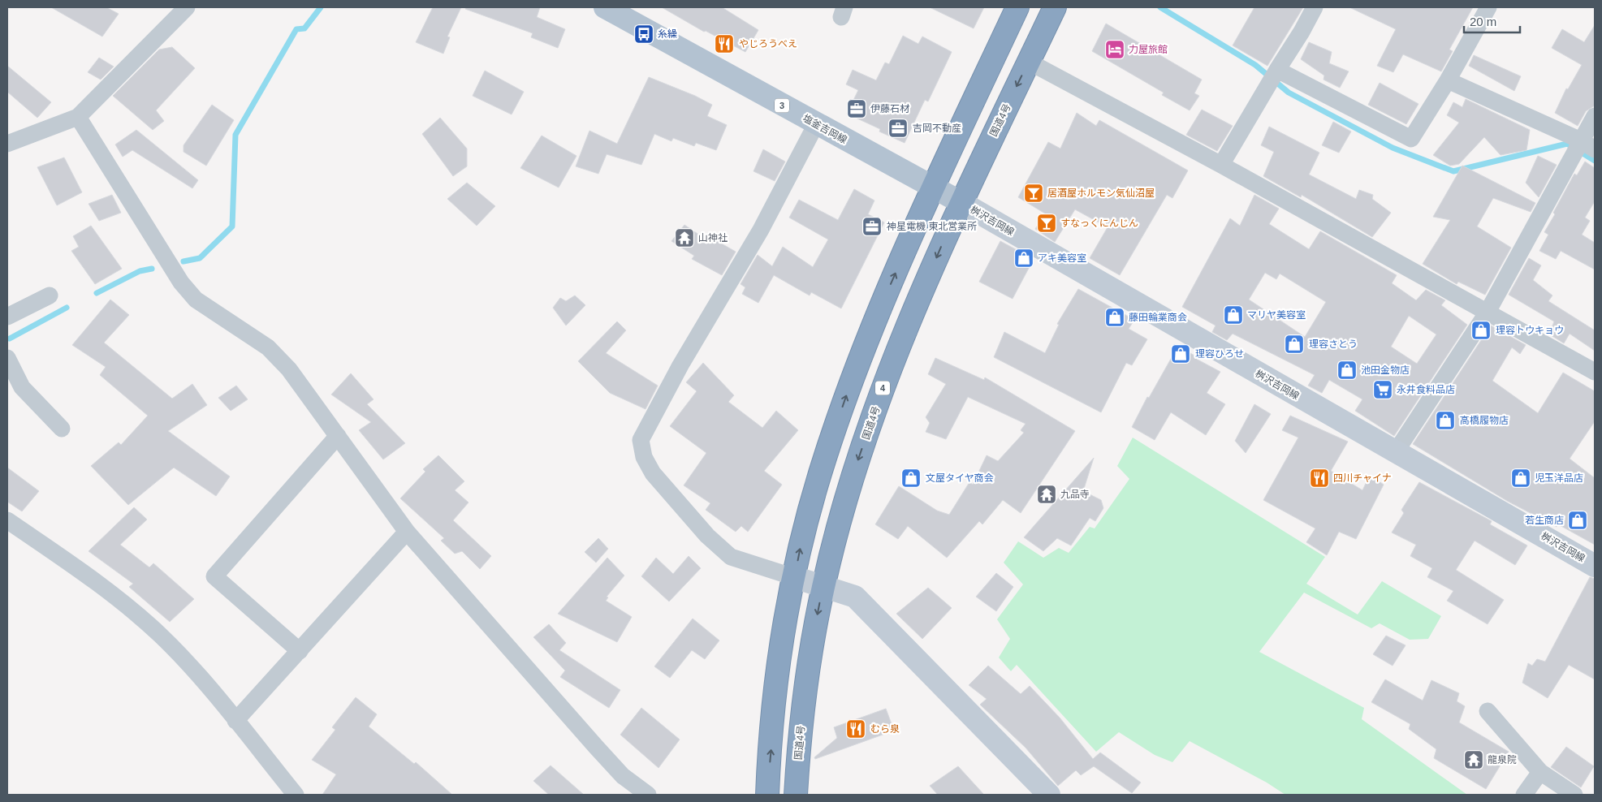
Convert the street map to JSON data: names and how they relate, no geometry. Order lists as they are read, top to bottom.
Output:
{
  "streets": {
    "highway": ["国道4号", "4"],
    "main road": ["3", "塩釜吉岡線", "桝沢吉岡線"]
  },
  "crossings": [
    ["国道4号", "塩釜吉岡線"],
    ["国道4号", "桝沢吉岡線"],
    ["塩釜吉岡線", "桝沢吉岡線"]
  ],
  "places": {
    "bus stop": ["糸繰"],
    "restaurant": ["やじろうべえ", "四川チャイナ", "むら泉"],
    "hotel": ["力屋旅館"],
    "office": ["伊藤石材", "吉岡不動産", "神星電機 東北営業所"],
    "bar": ["居酒屋ホルモン気仙沼屋", "すなっくにんじん"],
    "temple": ["山神社", "九品寺", "龍泉院"],
    "shop": [
      "アキ美容室",
      "マリヤ美容室",
      "藤田輪業商会",
      "理容トウキョウ",
      "理容さとう",
      "理容ひろせ",
      "池田金物店",
      "高橋履物店",
      "文屋タイヤ商会",
      "児玉洋品店",
      "若生商店"
    ],
    "supermarket": ["永井食料品店"]
  },
  "scale_bar": "20 m"
}
